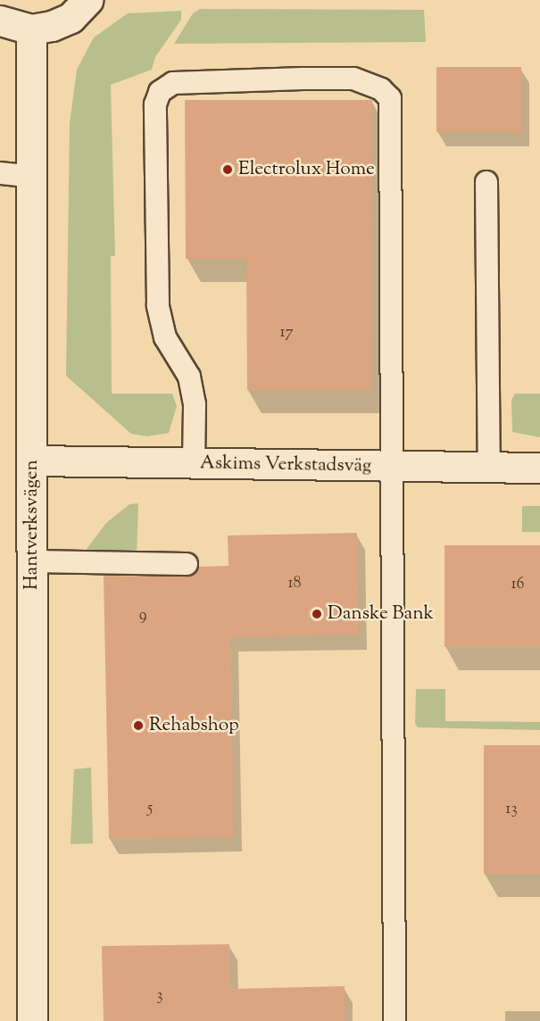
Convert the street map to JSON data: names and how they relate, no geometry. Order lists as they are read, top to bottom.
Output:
{
  "streets": {
    "street": ["Askims Verkstadsväg", "Hantverksvägen"]
  },
  "crossings": [
    ["Askims Verkstadsväg", "Hantverksvägen"]
  ],
  "places": ["Electrolux Home", "Danske Bank", "Rehabshop"],
  "house_numbers": [
    "17",
    "18",
    "16",
    "9",
    "5",
    "13",
    "3"
  ]
}
